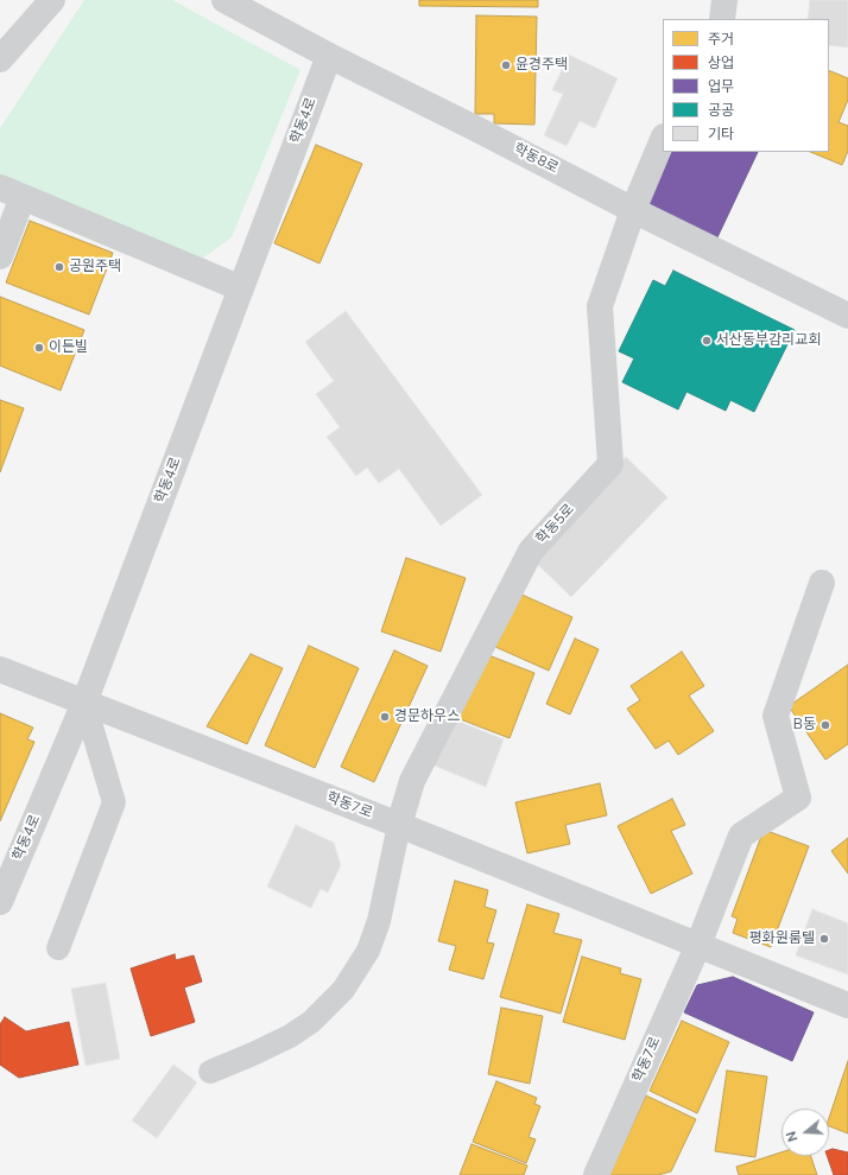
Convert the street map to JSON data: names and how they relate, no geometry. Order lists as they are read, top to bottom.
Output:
{
  "streets": {
    "street": [
      "학동4로",
      "학동8로",
      "학동5로",
      "학동7로"
    ]
  },
  "crossings": [
    ["학동4로", "학동8로"],
    ["학동4로", "학동7로"],
    ["학동8로", "학동5로"],
    ["학동5로", "학동7로"]
  ],
  "places": [
    "윤경주택",
    "공원주택",
    "서산동부감리교회",
    "이든빌",
    "경문하우스",
    "B동",
    "평화원룸텔"
  ],
  "legend": [
    "주거",
    "상업",
    "업무",
    "공공",
    "기타"
  ],
  "north": "left"
}
